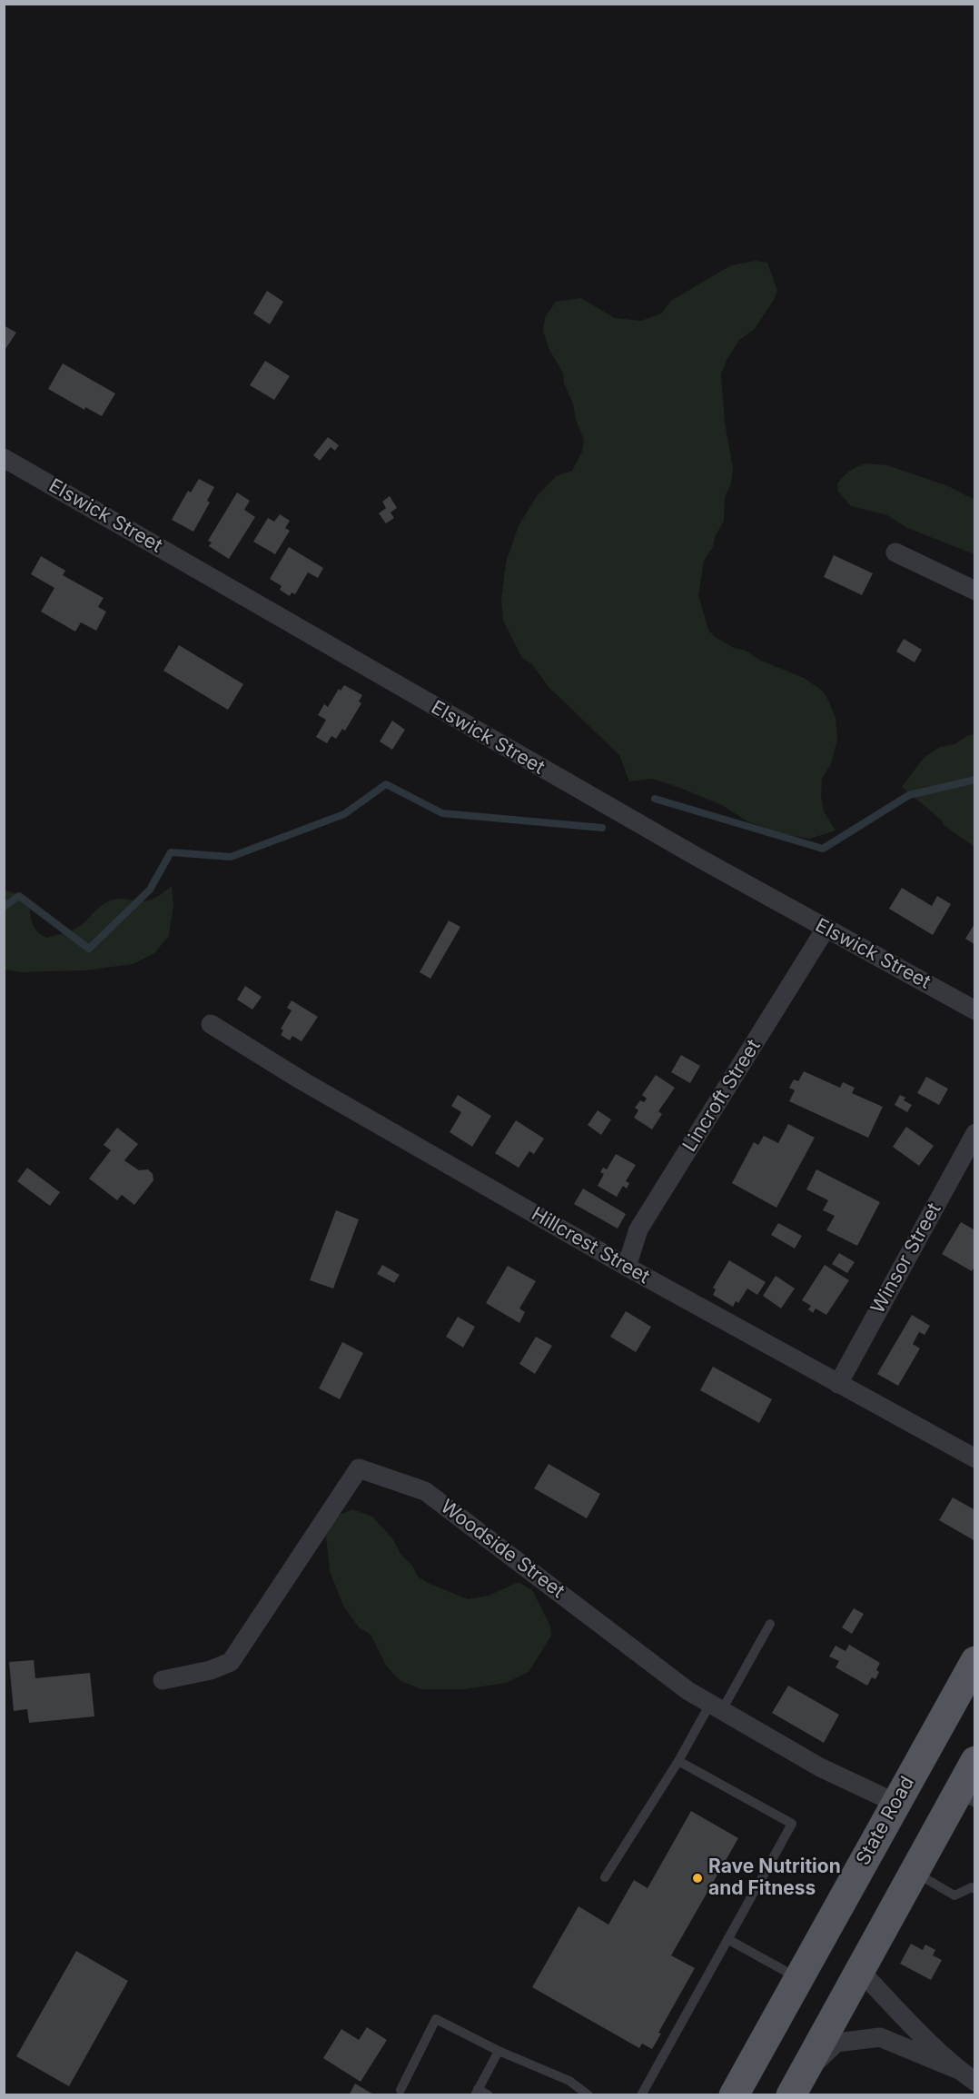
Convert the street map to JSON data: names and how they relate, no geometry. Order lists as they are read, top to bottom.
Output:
{
  "streets": {
    "main road": ["State Road"],
    "street": [
      "Elswick Street",
      "Lincroft Street",
      "Hillcrest Street",
      "Winsor Street",
      "Woodside Street"
    ]
  },
  "crossings": [
    ["Elswick Street", "Lincroft Street"],
    ["Lincroft Street", "Hillcrest Street"],
    ["Hillcrest Street", "Winsor Street"],
    ["Woodside Street", "State Road"]
  ],
  "places": ["Rave Nutrition and Fitness"]
}
